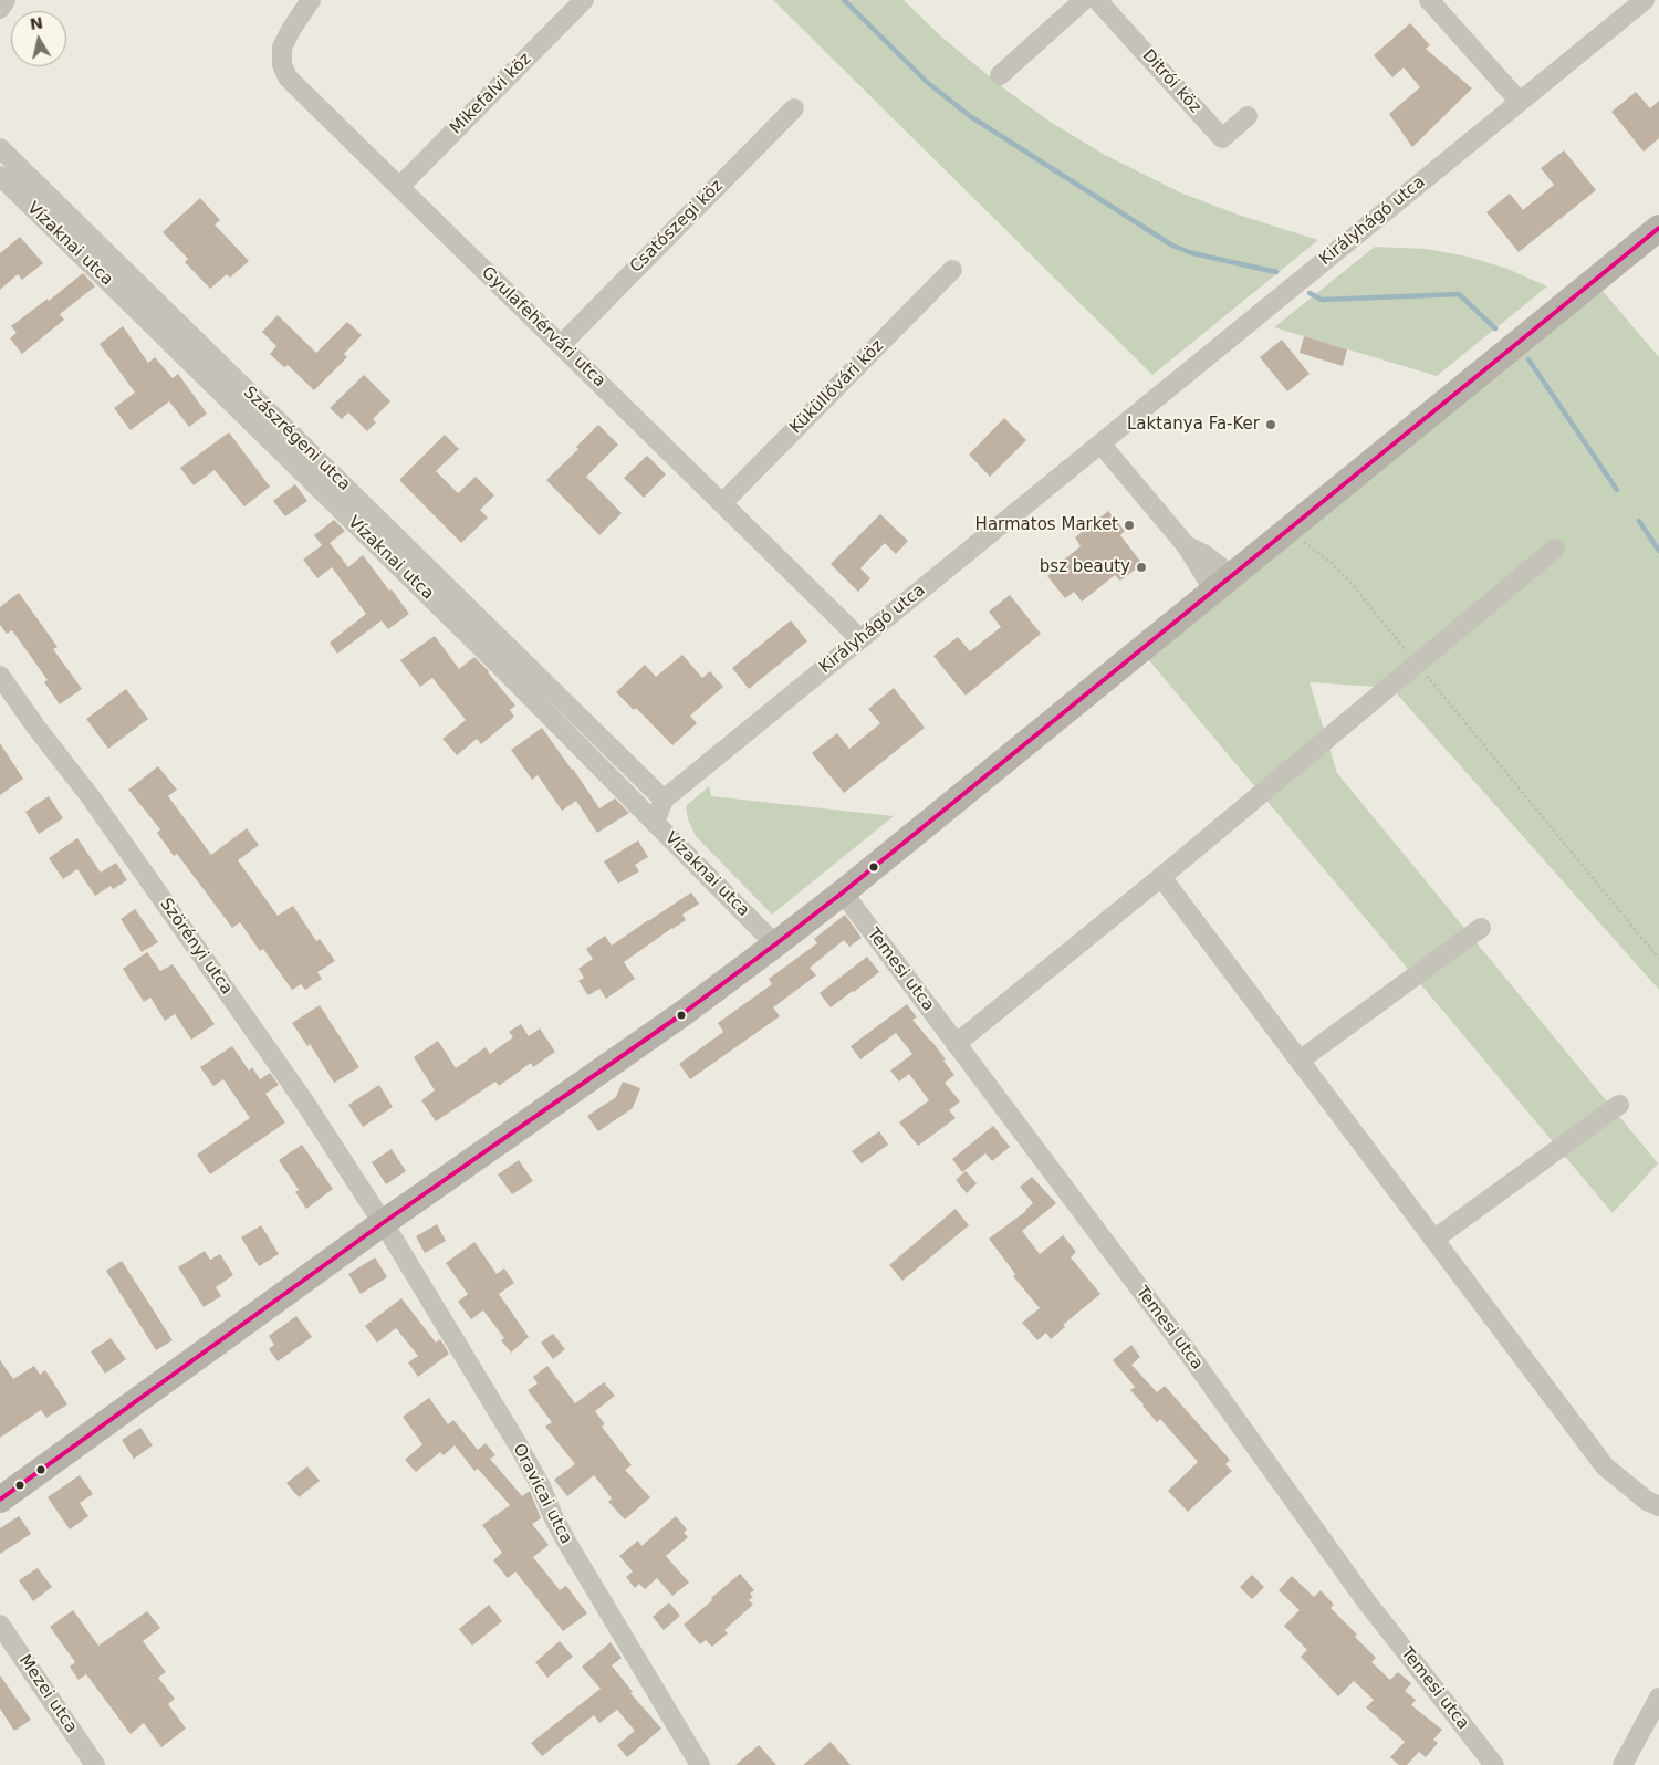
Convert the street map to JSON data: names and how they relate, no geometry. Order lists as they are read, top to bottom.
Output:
{
  "streets": {
    "street": [
      "Ditrói köz",
      "Mikefalvi köz",
      "Királyhágó utca",
      "Csatószegi köz",
      "Vízaknai utca",
      "Gyulafehérvári utca",
      "Küküllővári köz",
      "Szászrégeni utca",
      "Szörényi utca",
      "Temesi utca",
      "Oravicai utca",
      "Mezei utca"
    ]
  },
  "crossings": [
    ["Mikefalvi köz", "Gyulafehérvári utca"],
    ["Királyhágó utca", "Vízaknai utca"],
    ["Királyhágó utca", "Gyulafehérvári utca"],
    ["Királyhágó utca", "Szászrégeni utca"],
    ["Csatószegi köz", "Gyulafehérvári utca"],
    ["Gyulafehérvári utca", "Küküllővári köz"],
    ["Szörényi utca", "Oravicai utca"]
  ],
  "places": ["Laktanya Fa-Ker", "Harmatos Market", "bsz beauty"],
  "north": "top"
}
